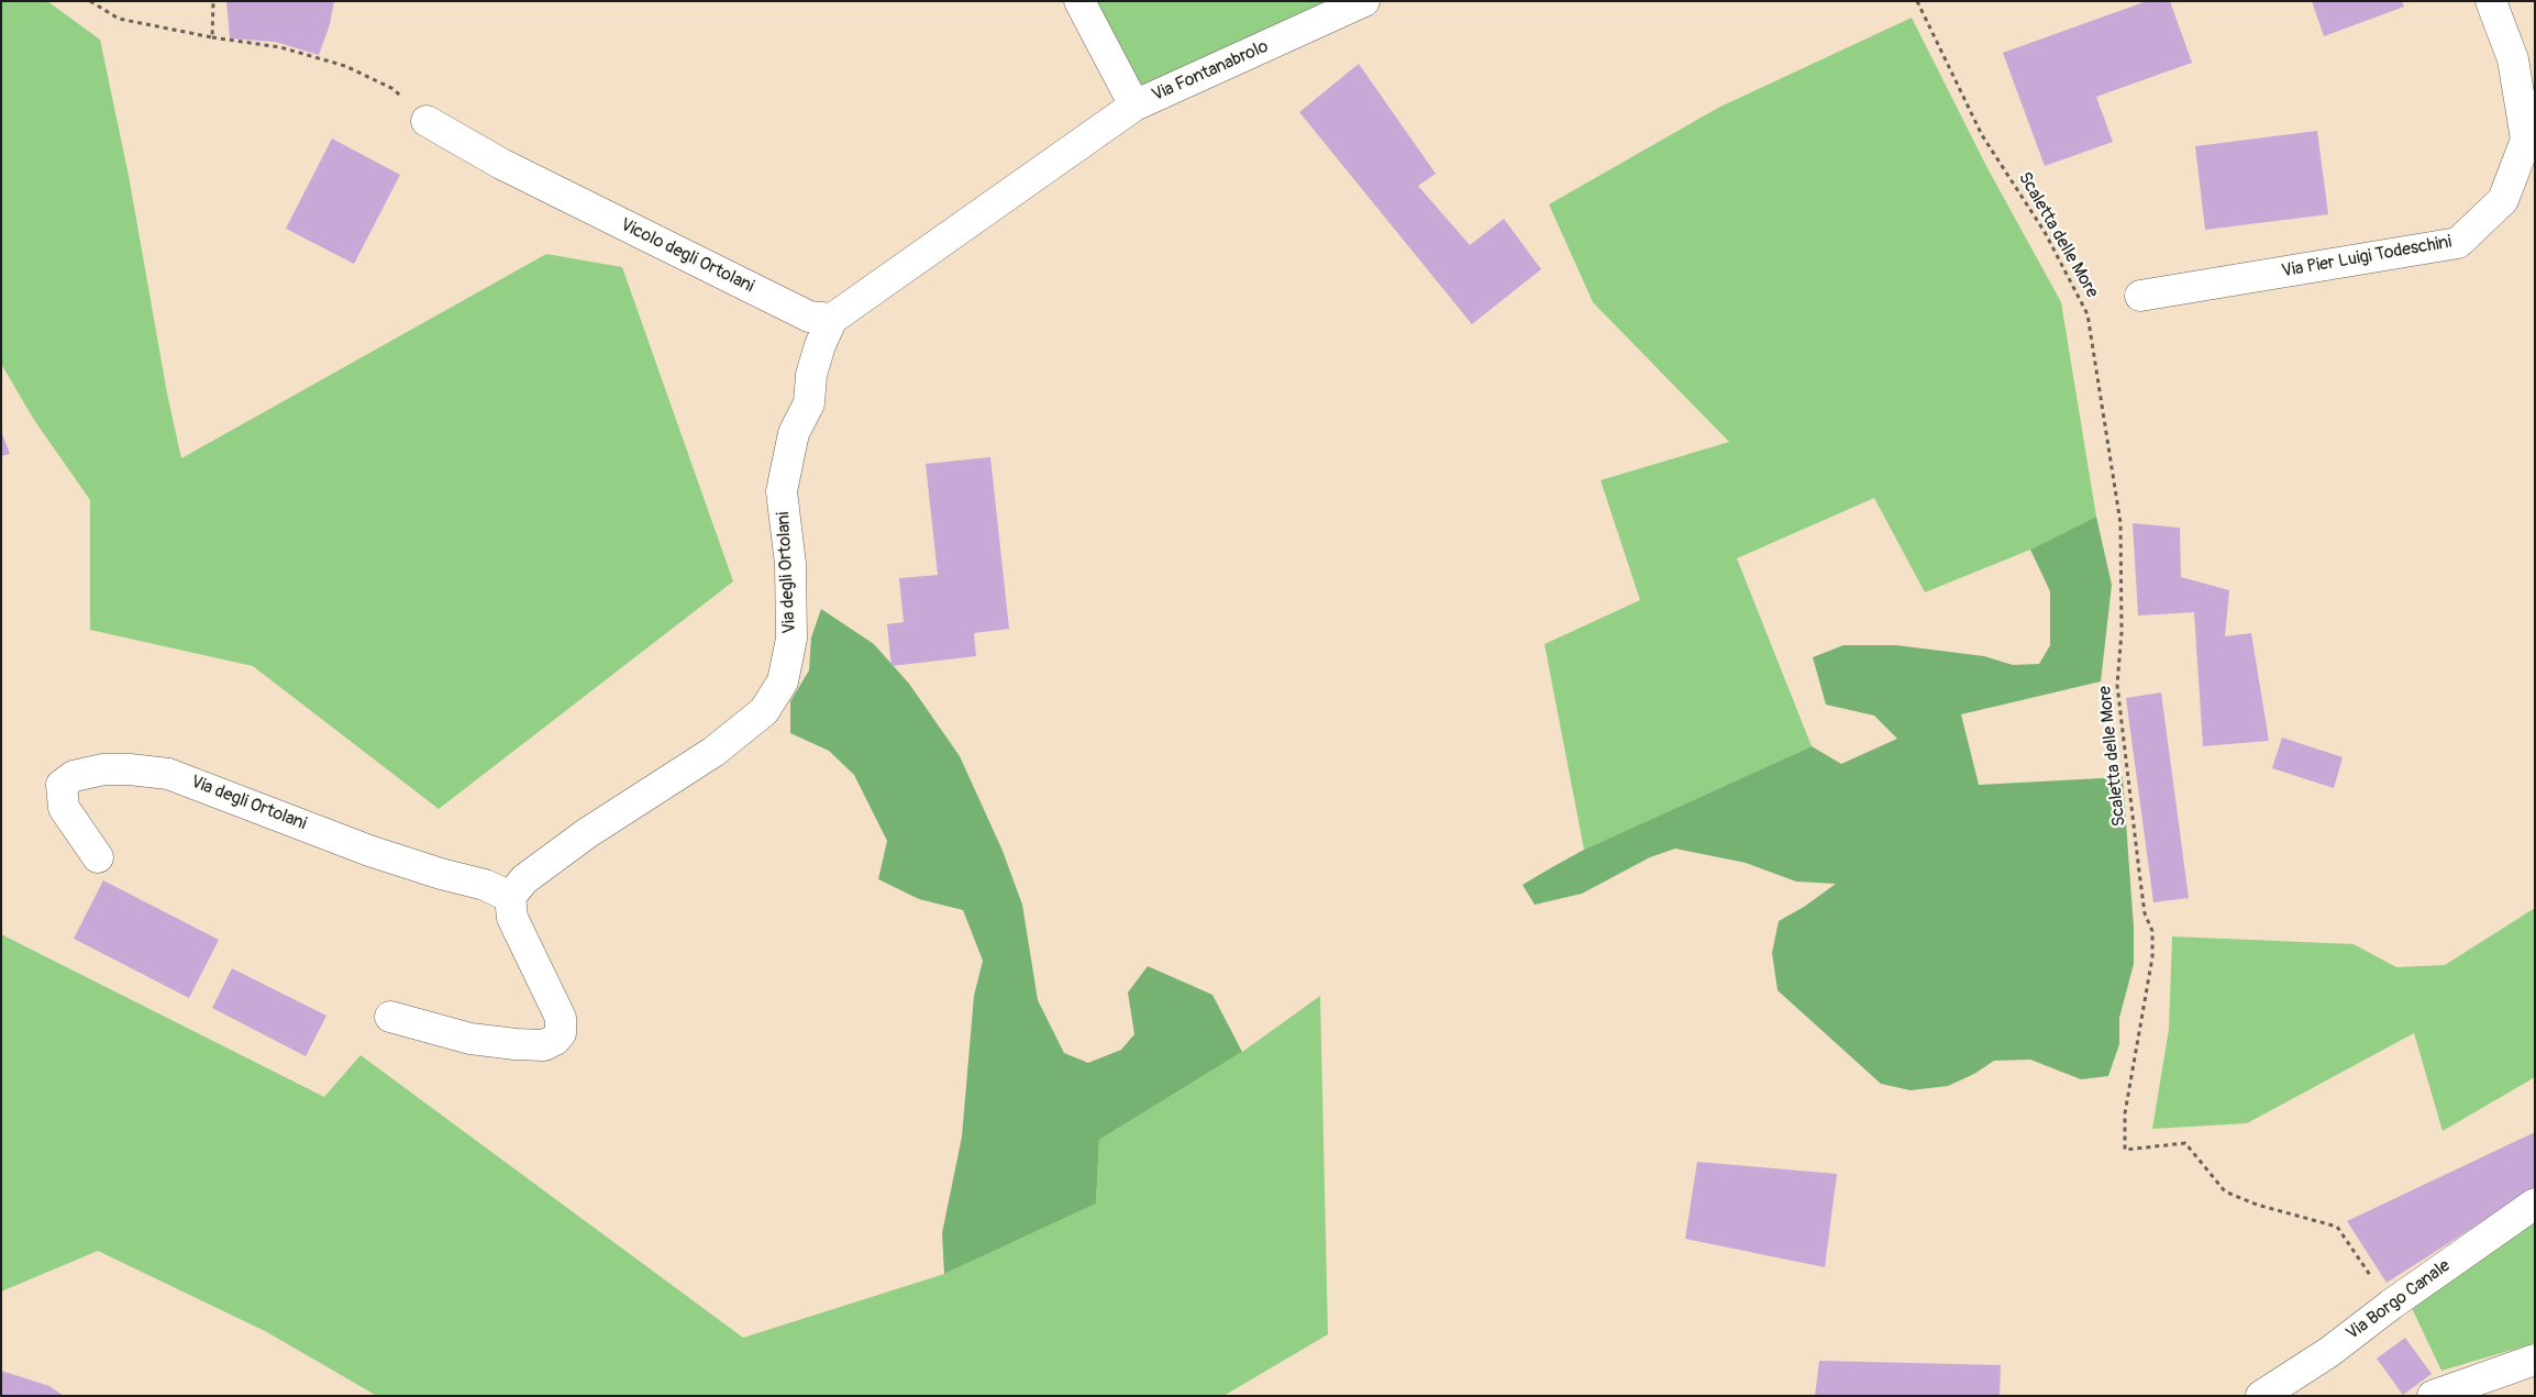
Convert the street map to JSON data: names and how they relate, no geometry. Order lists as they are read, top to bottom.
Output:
{
  "streets": {
    "street": [
      "Via Fontanabrolo",
      "Vicolo degli Ortolani",
      "Via Pier Luigi Todeschini",
      "Via degli Ortolani",
      "Via Borgo Canale"
    ],
    "path": ["Scaletta delle More"]
  },
  "crossings": [
    ["Scaletta delle More", "Via Borgo Canale"],
    ["Vicolo degli Ortolani", "Via degli Ortolani"]
  ]
}
